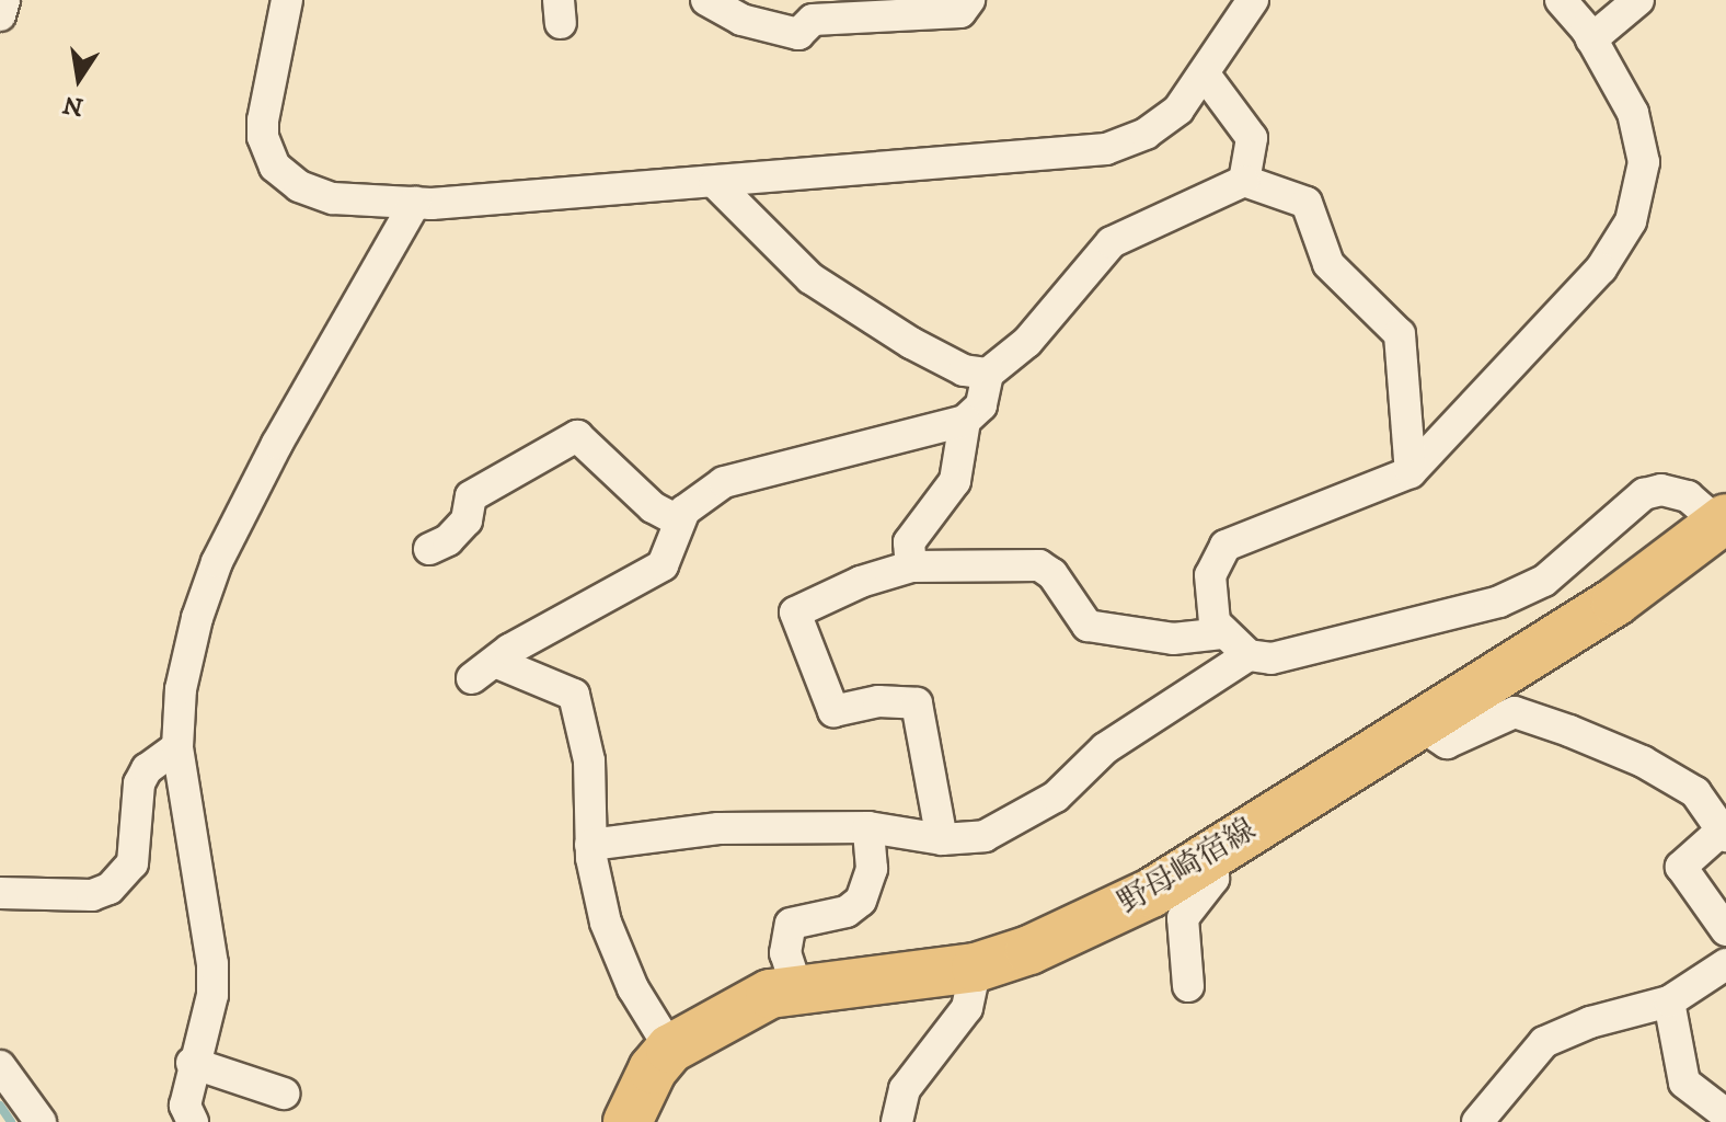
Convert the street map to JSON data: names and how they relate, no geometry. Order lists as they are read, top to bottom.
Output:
{
  "streets": {
    "main road": ["野母崎宿線"]
  },
  "north": "bottom"
}
